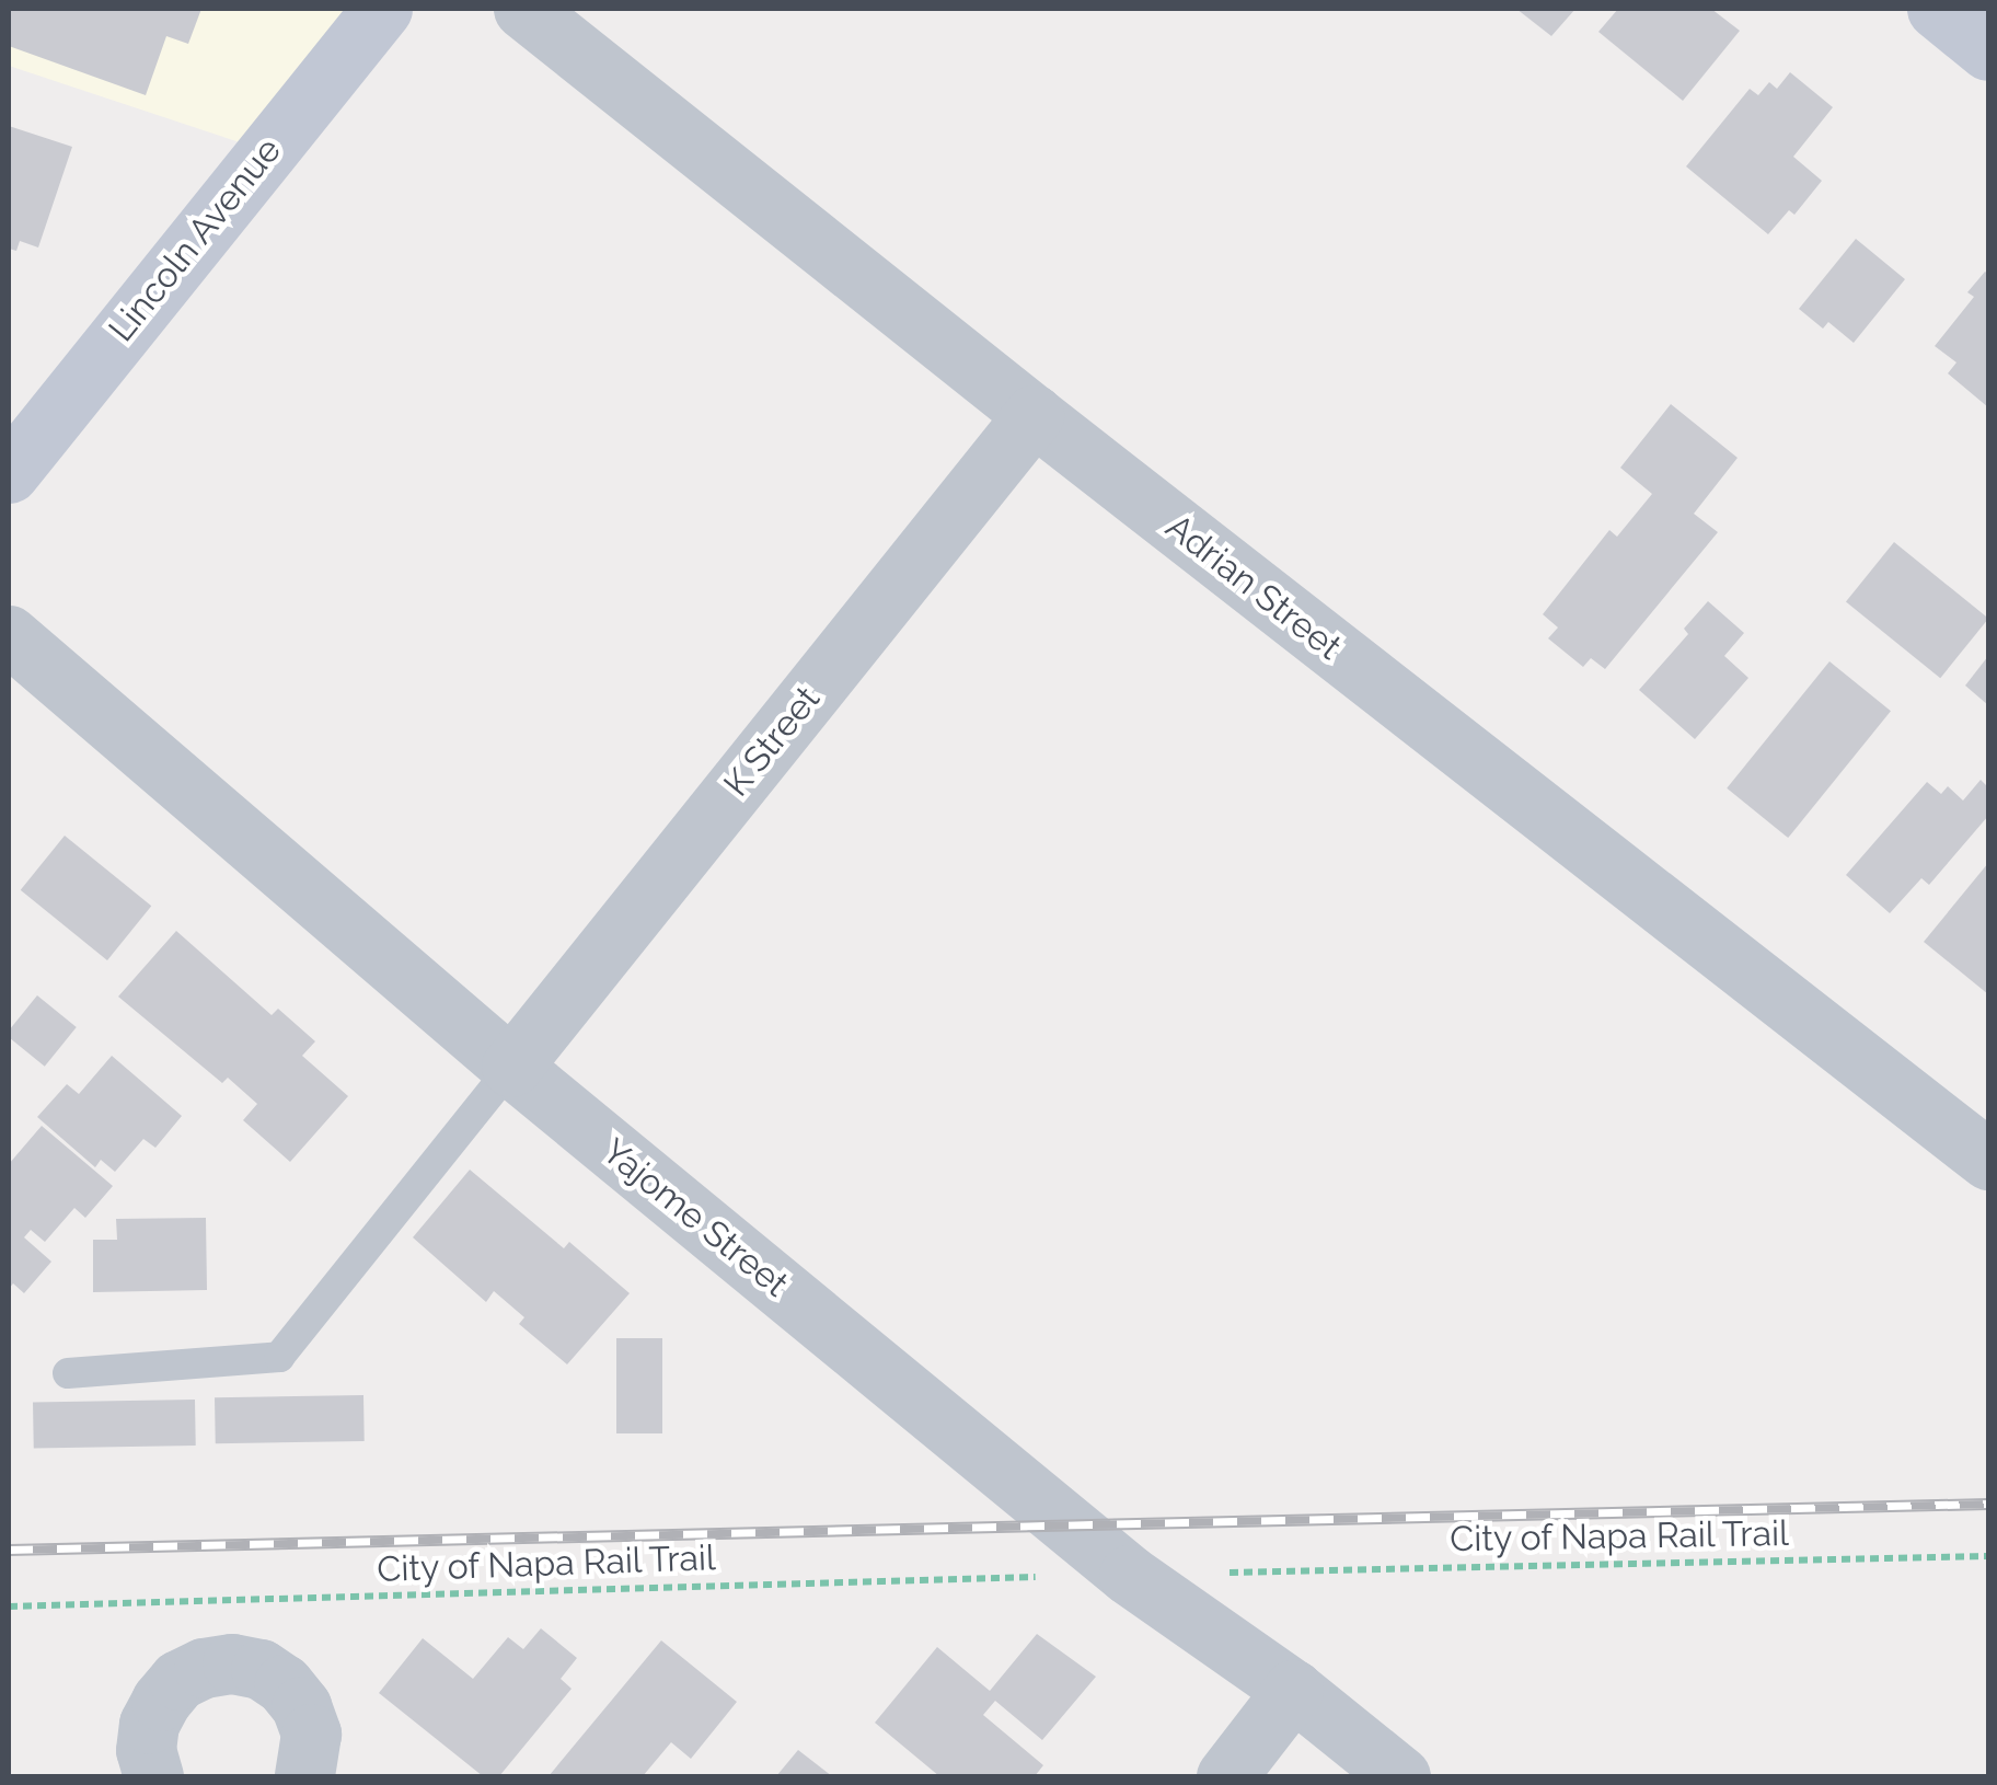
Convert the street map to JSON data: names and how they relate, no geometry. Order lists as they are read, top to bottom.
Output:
{
  "streets": {
    "main road": ["Lincoln Avenue"],
    "street": ["Adrian Street", "K Street", "Yajome Street"],
    "path": ["City of Napa Rail Trail"]
  },
  "crossings": [
    ["Adrian Street", "K Street"],
    ["K Street", "Yajome Street"]
  ]
}
